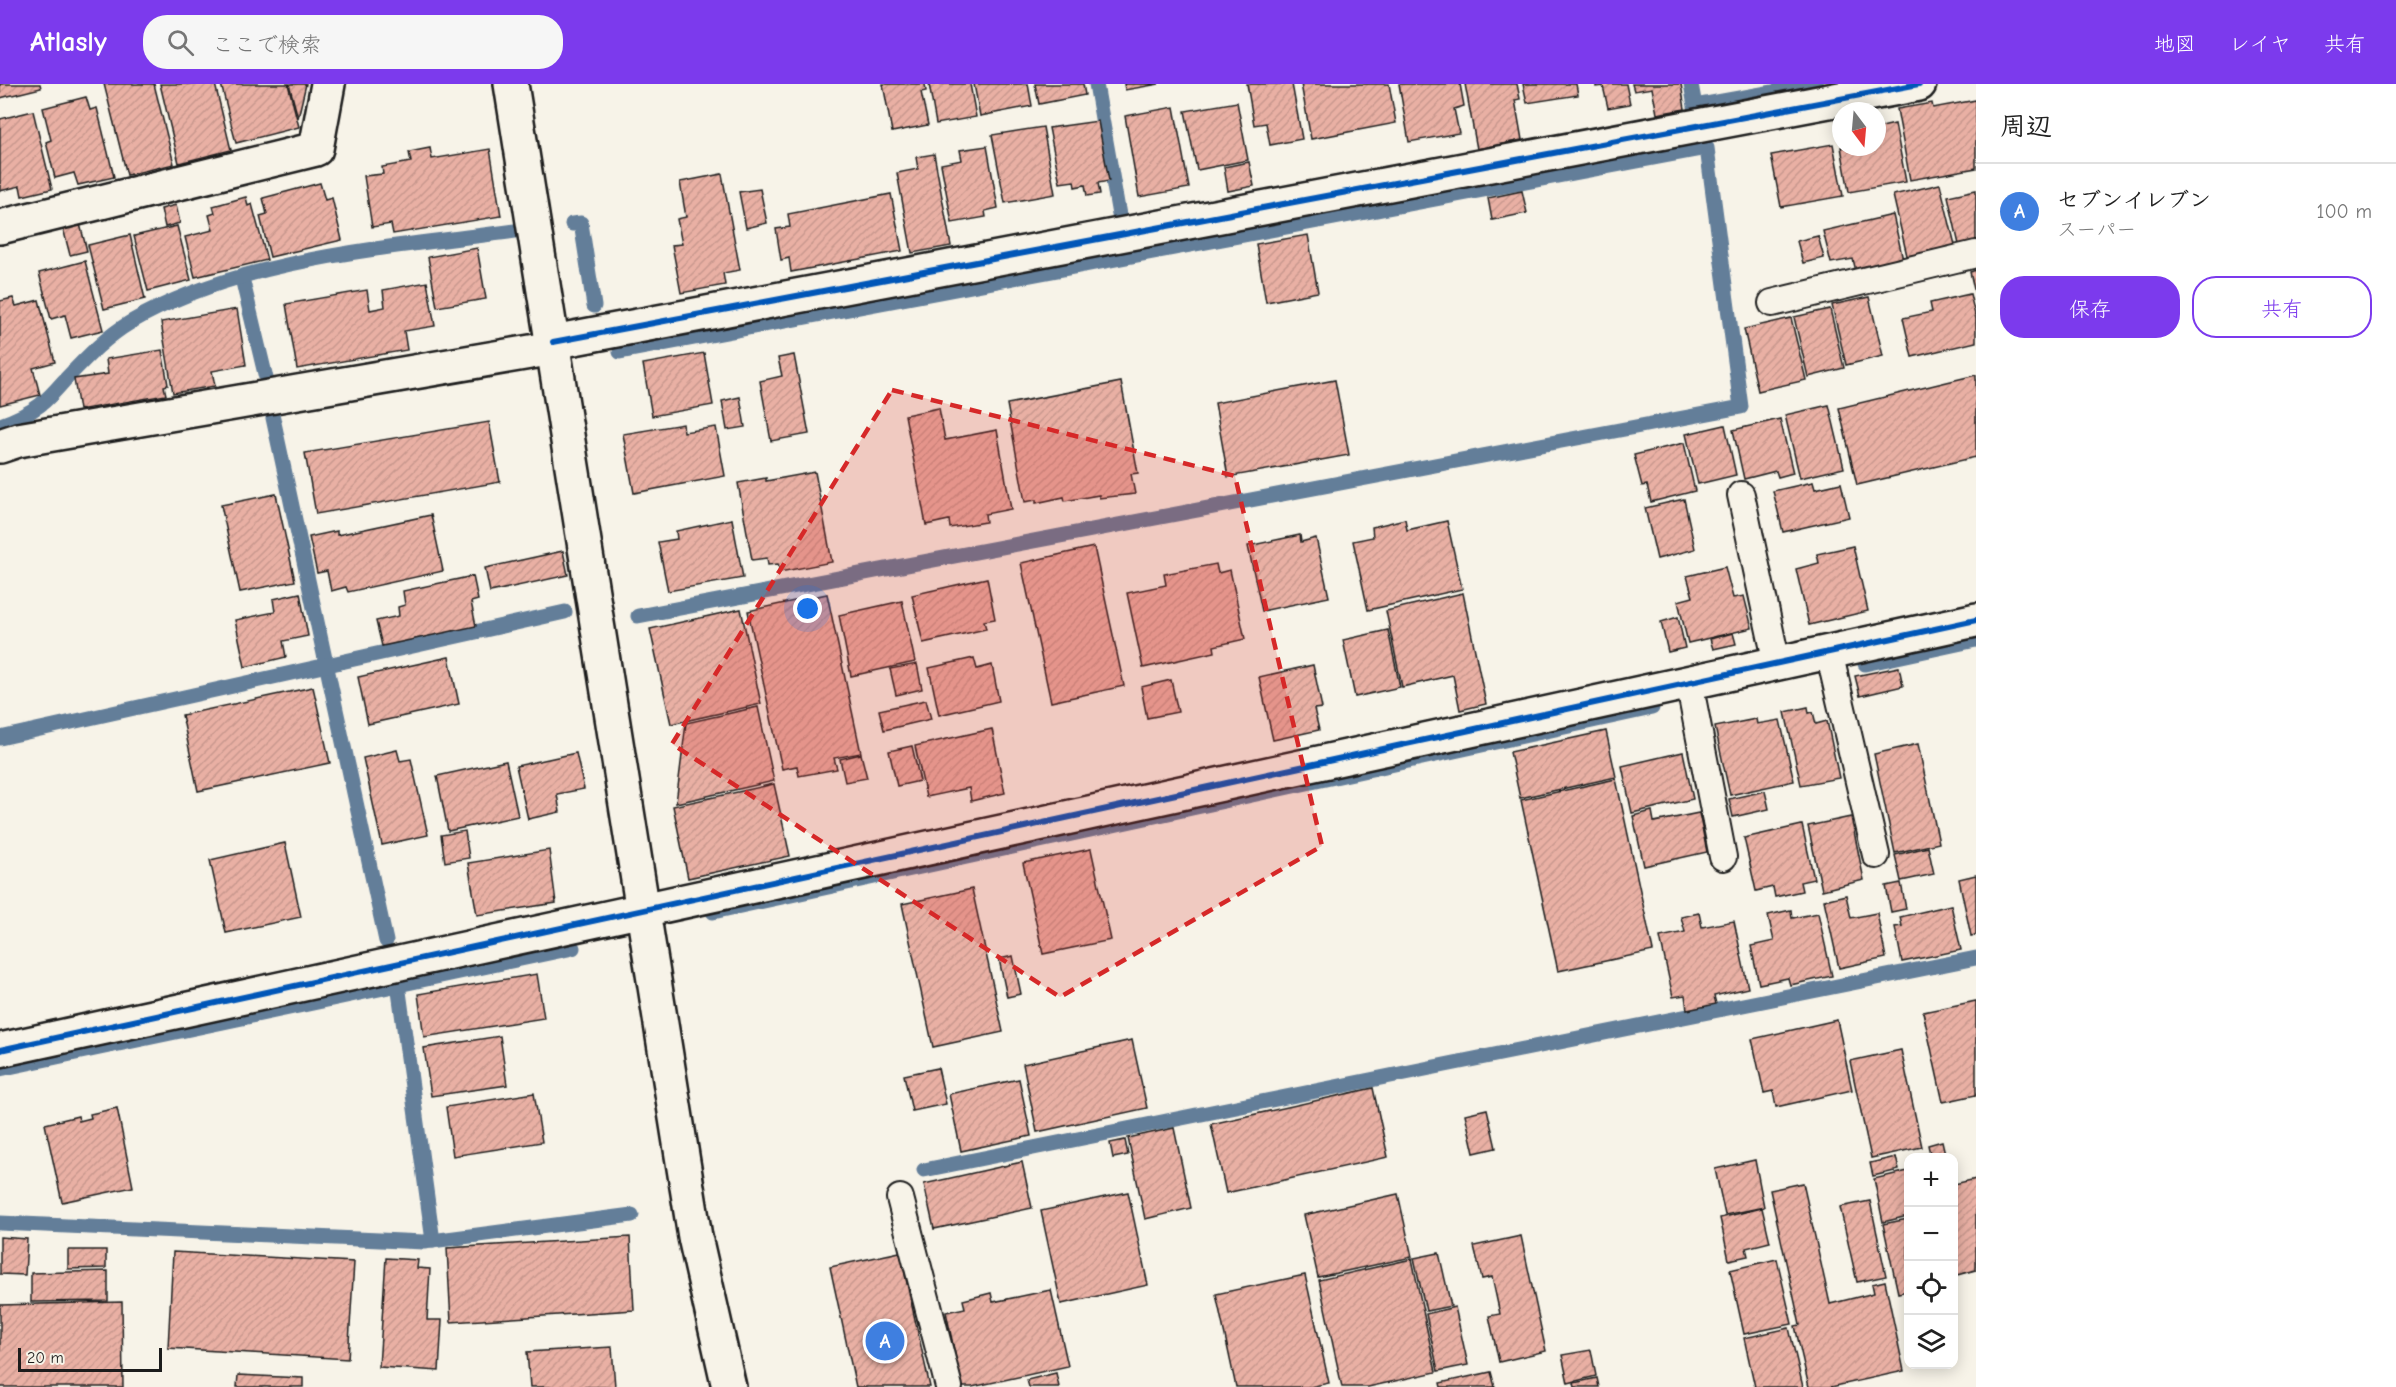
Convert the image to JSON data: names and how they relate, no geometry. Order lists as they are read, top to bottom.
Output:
{
  "scale_bar": "20 m",
  "north": "bottom",
  "page": {
    "header": "Atlasly",
    "search": "ここで検索",
    "nav": ["地図", "レイヤ", "共有"],
    "heading": "周辺",
    "list": [
      {
        "mark": "A",
        "name": "セブンイレブン",
        "note": "スーパー",
        "value": "100 m"
      }
    ],
    "buttons": ["保存", "共有"],
    "map_buttons": ["+", "−"],
    "pins": "A",
    "scale": "20 m"
  }
}
